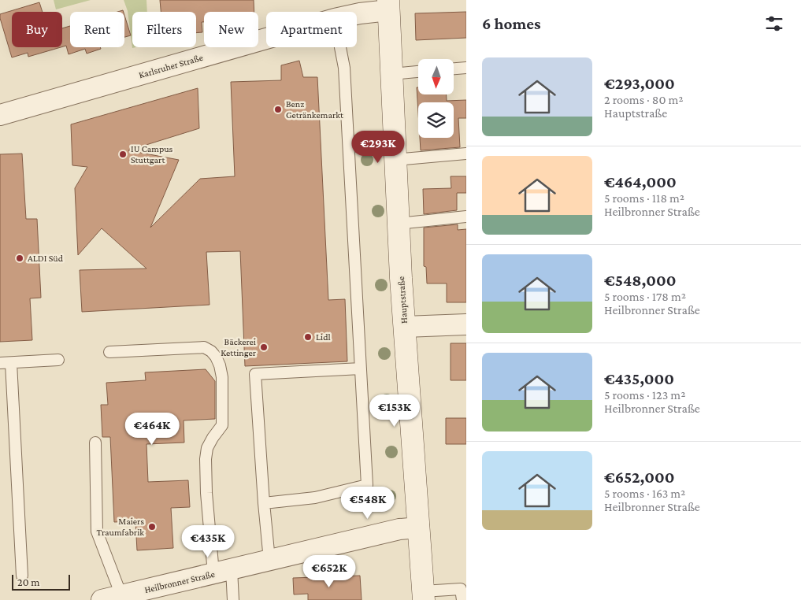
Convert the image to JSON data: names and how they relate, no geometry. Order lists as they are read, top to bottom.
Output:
{
  "streets": {
    "main road": ["Hauptstraße"],
    "street": ["Karlsruher Straße", "Heilbronner Straße"]
  },
  "crossings": [
    ["Karlsruher Straße", "Hauptstraße"],
    ["Hauptstraße", "Heilbronner Straße"]
  ],
  "places": [
    "Benz Getränkemarkt",
    "IU Campus Stuttgart",
    "ALDI Süd",
    "Lidl",
    "Bäckerei Kettinger",
    "Maiers Traumfabrik"
  ],
  "scale_bar": "20 m",
  "north": "bottom",
  "page": {
    "heading": "6 homes",
    "chip": [
      "Buy",
      "Rent",
      "Filters",
      "New",
      "Apartment"
    ],
    "list": [
      {
        "name": "€293,000",
        "note": "2 rooms · 80 m² · Hauptstraße"
      },
      {
        "name": "€464,000",
        "note": "5 rooms · 118 m² · Heilbronner Straße"
      },
      {
        "name": "€548,000",
        "note": "5 rooms · 178 m² · Heilbronner Straße"
      },
      {
        "name": "€435,000",
        "note": "5 rooms · 123 m² · Heilbronner Straße"
      },
      {
        "name": "€652,000",
        "note": "5 rooms · 163 m² · Heilbronner Straße"
      }
    ],
    "price": [
      "€293K",
      "€153K",
      "€464K",
      "€548K",
      "€435K",
      "€652K"
    ],
    "scale": "20 m"
  }
}
